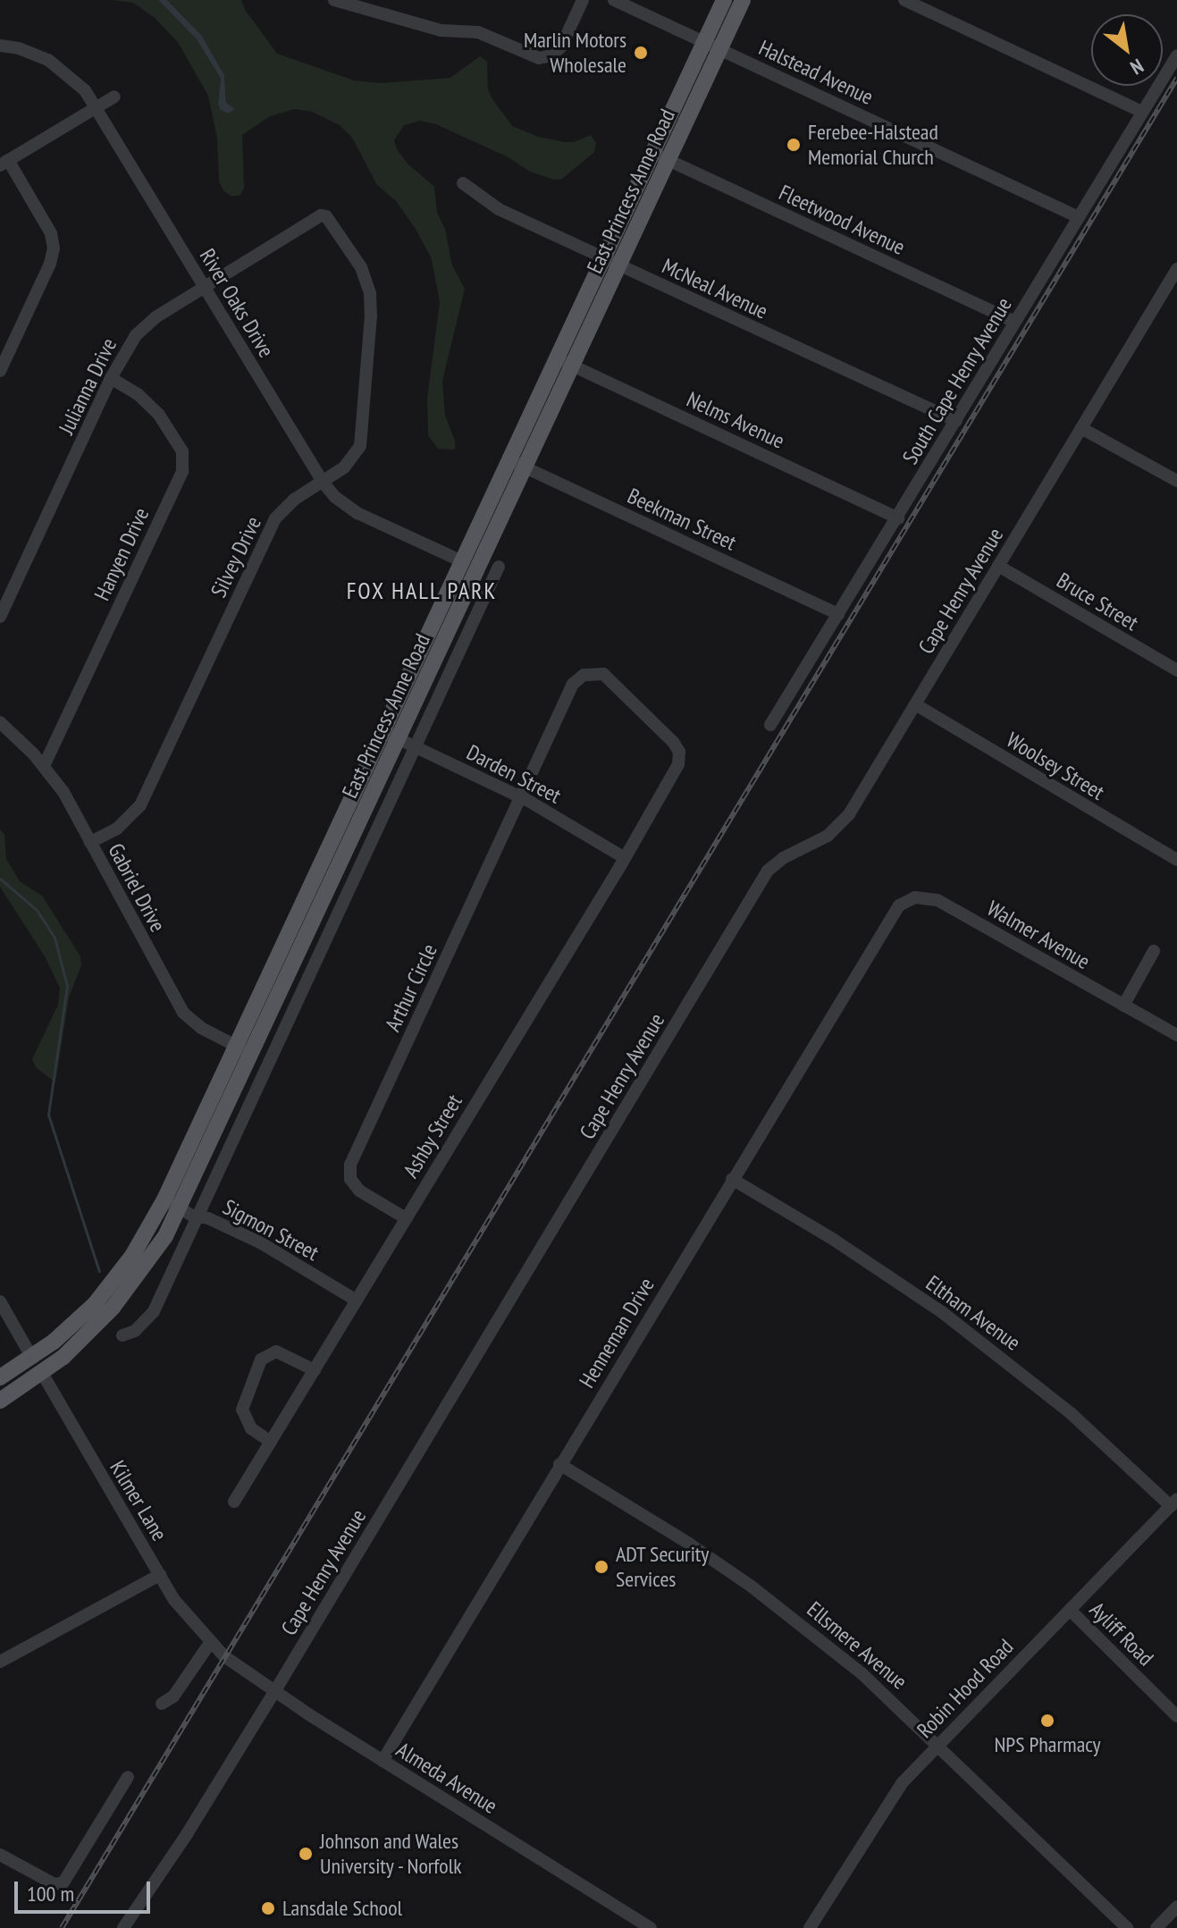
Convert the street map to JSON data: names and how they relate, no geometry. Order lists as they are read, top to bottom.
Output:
{
  "streets": {
    "main road": ["East Princess Anne Road"],
    "street": [
      "Halstead Avenue",
      "Fleetwood Avenue",
      "McNeal Avenue",
      "River Oaks Drive",
      "South Cape Henry Avenue",
      "Julianna Drive",
      "Nelms Avenue",
      "Beekman Street",
      "Hanyen Drive",
      "Silvey Drive",
      "Cape Henry Avenue",
      "Bruce Street",
      "Woolsey Street",
      "Darden Street",
      "Gabriel Drive",
      "Walmer Avenue",
      "Arthur Circle",
      "Ashby Street",
      "Sigmon Street",
      "Eltham Avenue",
      "Henneman Drive",
      "Kilmer Lane",
      "Ayliff Road",
      "Ellsmere Avenue",
      "Robin Hood Road",
      "Almeda Avenue"
    ]
  },
  "crossings": [
    ["Halstead Avenue", "East Princess Anne Road"],
    ["Halstead Avenue", "South Cape Henry Avenue"],
    ["East Princess Anne Road", "Fleetwood Avenue"],
    ["East Princess Anne Road", "McNeal Avenue"],
    ["East Princess Anne Road", "River Oaks Drive"],
    ["East Princess Anne Road", "Nelms Avenue"],
    ["East Princess Anne Road", "Beekman Street"],
    ["East Princess Anne Road", "Darden Street"],
    ["East Princess Anne Road", "Gabriel Drive"],
    ["East Princess Anne Road", "Sigmon Street"],
    ["East Princess Anne Road", "Kilmer Lane"],
    ["Fleetwood Avenue", "South Cape Henry Avenue"],
    ["McNeal Avenue", "South Cape Henry Avenue"],
    ["River Oaks Drive", "Julianna Drive"],
    ["River Oaks Drive", "Silvey Drive"],
    ["South Cape Henry Avenue", "Nelms Avenue"],
    ["South Cape Henry Avenue", "Beekman Street"],
    ["Julianna Drive", "Hanyen Drive"],
    ["Julianna Drive", "Silvey Drive"],
    ["Hanyen Drive", "Gabriel Drive"],
    ["Silvey Drive", "Gabriel Drive"],
    ["Cape Henry Avenue", "Bruce Street"],
    ["Cape Henry Avenue", "Woolsey Street"],
    ["Cape Henry Avenue", "Almeda Avenue"],
    ["Darden Street", "Arthur Circle"],
    ["Darden Street", "Ashby Street"],
    ["Walmer Avenue", "Henneman Drive"],
    ["Arthur Circle", "Ashby Street"],
    ["Ashby Street", "Sigmon Street"],
    ["Eltham Avenue", "Henneman Drive"],
    ["Eltham Avenue", "Robin Hood Road"],
    ["Henneman Drive", "Ellsmere Avenue"],
    ["Henneman Drive", "Almeda Avenue"],
    ["Kilmer Lane", "Almeda Avenue"],
    ["Ayliff Road", "Robin Hood Road"],
    ["Ellsmere Avenue", "Robin Hood Road"]
  ],
  "districts": ["FOX HALL PARK"],
  "places": [
    "Marlin Motors Wholesale",
    "Ferebee-Halstead Memorial Church",
    "ADT Security Services",
    "NPS Pharmacy",
    "Johnson and Wales University - Norfolk",
    "Lansdale School"
  ],
  "scale_bar": "100 m",
  "north": "bottom right"
}
